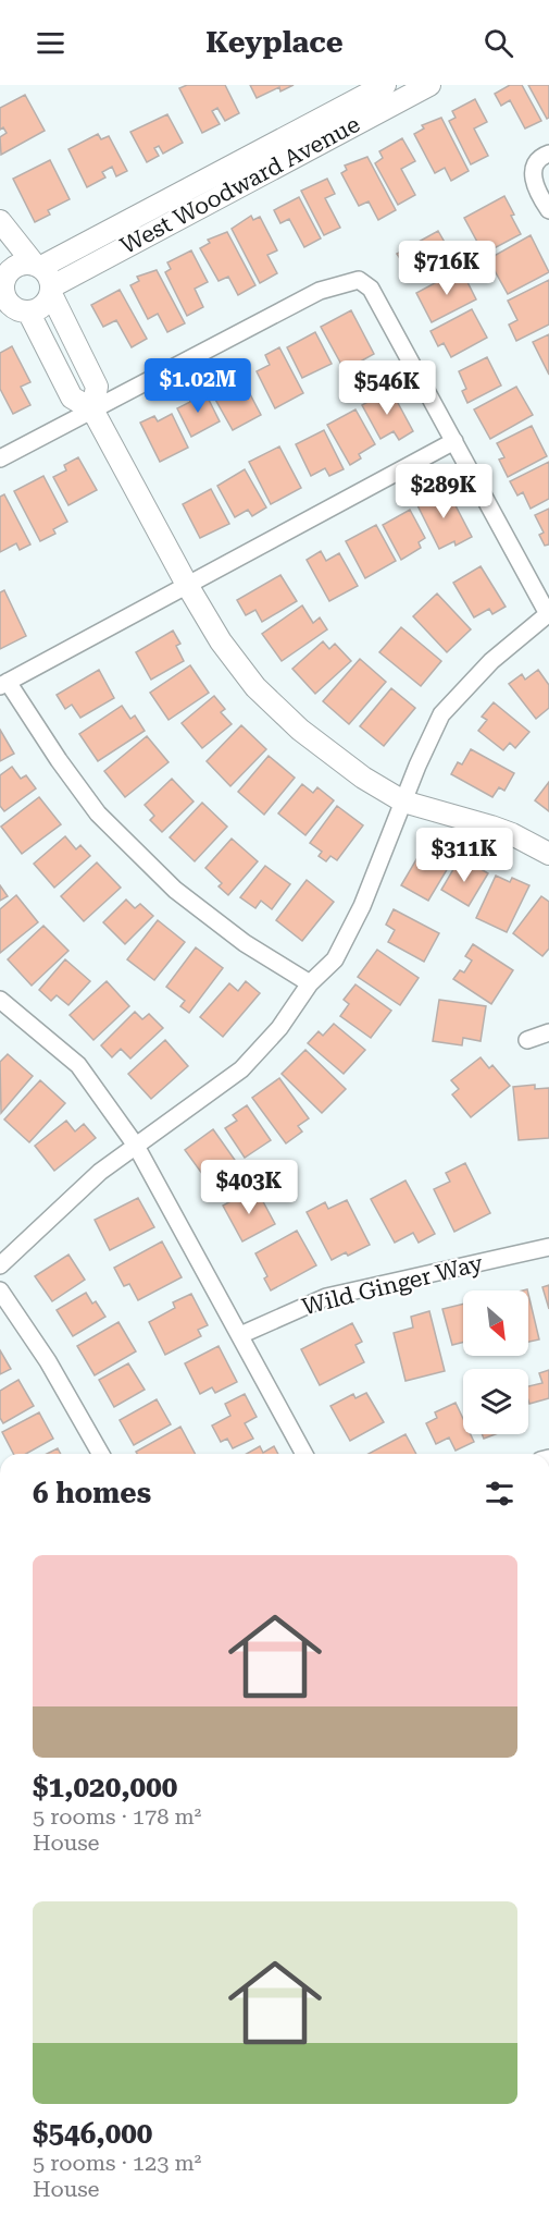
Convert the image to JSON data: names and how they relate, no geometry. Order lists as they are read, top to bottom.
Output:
{
  "streets": {
    "street": ["West Woodward Avenue", "Wild Ginger Way"]
  },
  "north": "bottom right",
  "page": {
    "header": "Keyplace",
    "price": [
      "$716K",
      "$1.02M",
      "$546K",
      "$289K",
      "$311K",
      "$403K"
    ],
    "heading": "6 homes",
    "list": [
      {
        "name": "$1,020,000",
        "note": "5 rooms · 178 m² · House"
      },
      {
        "name": "$546,000",
        "note": "5 rooms · 123 m² · House"
      }
    ]
  }
}
